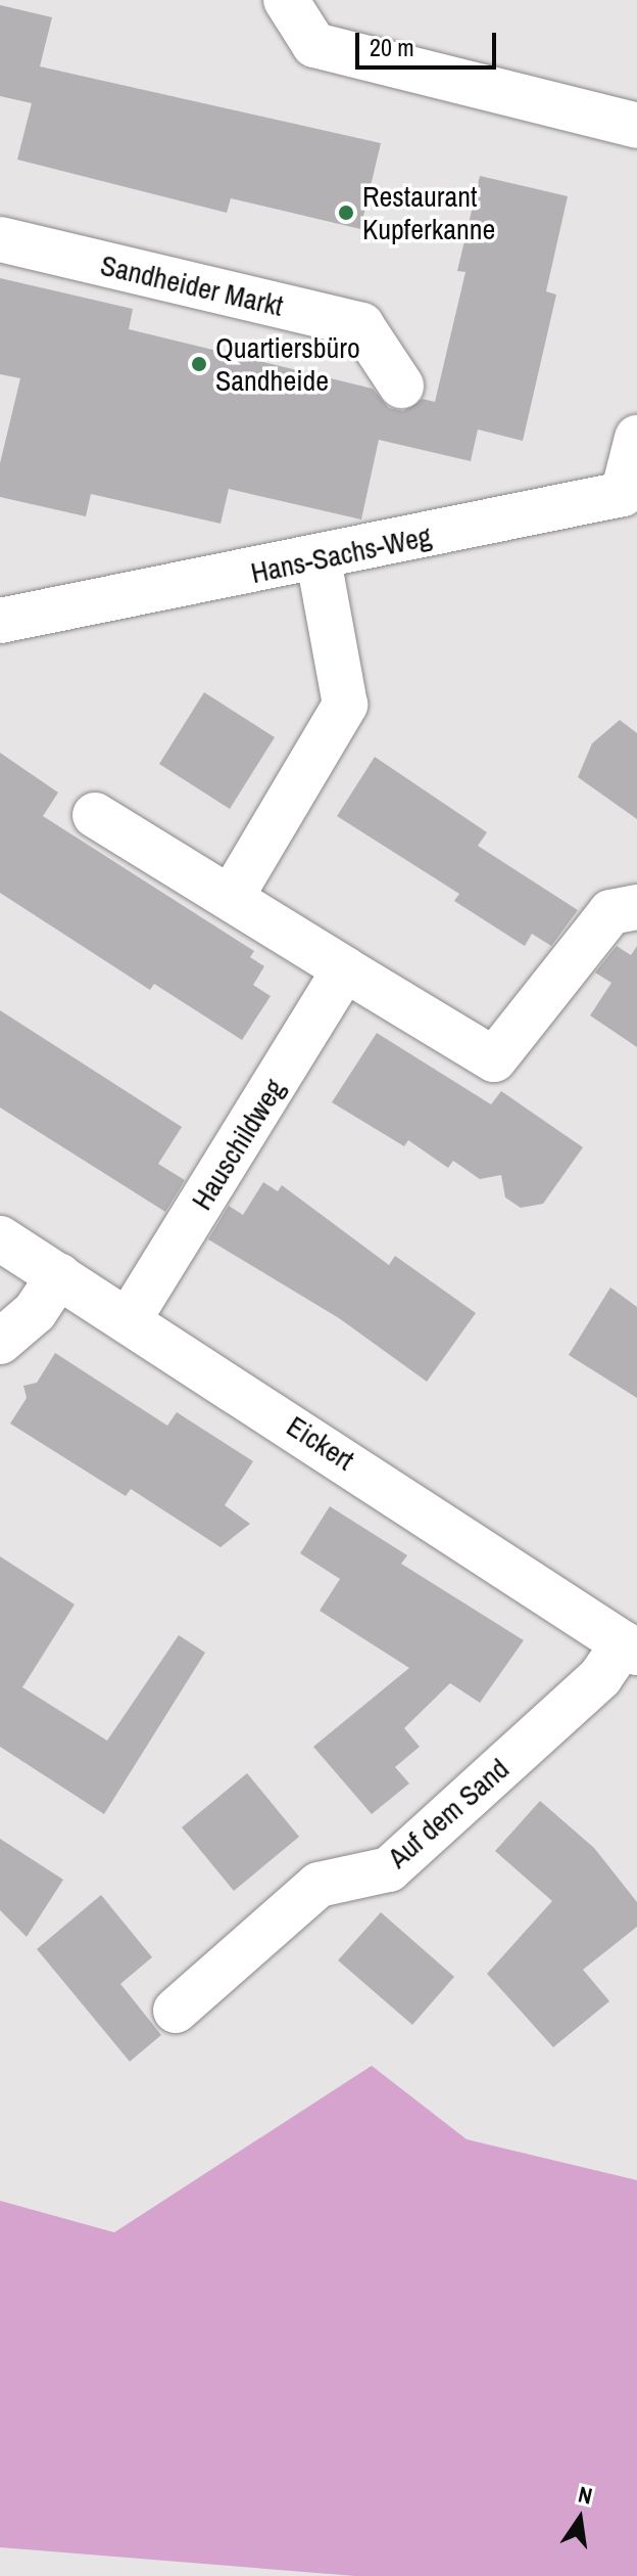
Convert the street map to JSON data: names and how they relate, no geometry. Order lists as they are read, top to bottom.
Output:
{
  "streets": {
    "street": [
      "Sandheider Markt",
      "Hans-Sachs-Weg",
      "Hauschildweg",
      "Eickert",
      "Auf dem Sand"
    ]
  },
  "crossings": [
    ["Hauschildweg", "Eickert"],
    ["Eickert", "Auf dem Sand"]
  ],
  "places": ["Restaurant Kupferkanne", "Quartiersbüro Sandheide"],
  "scale_bar": "20 m",
  "north": "top"
}
